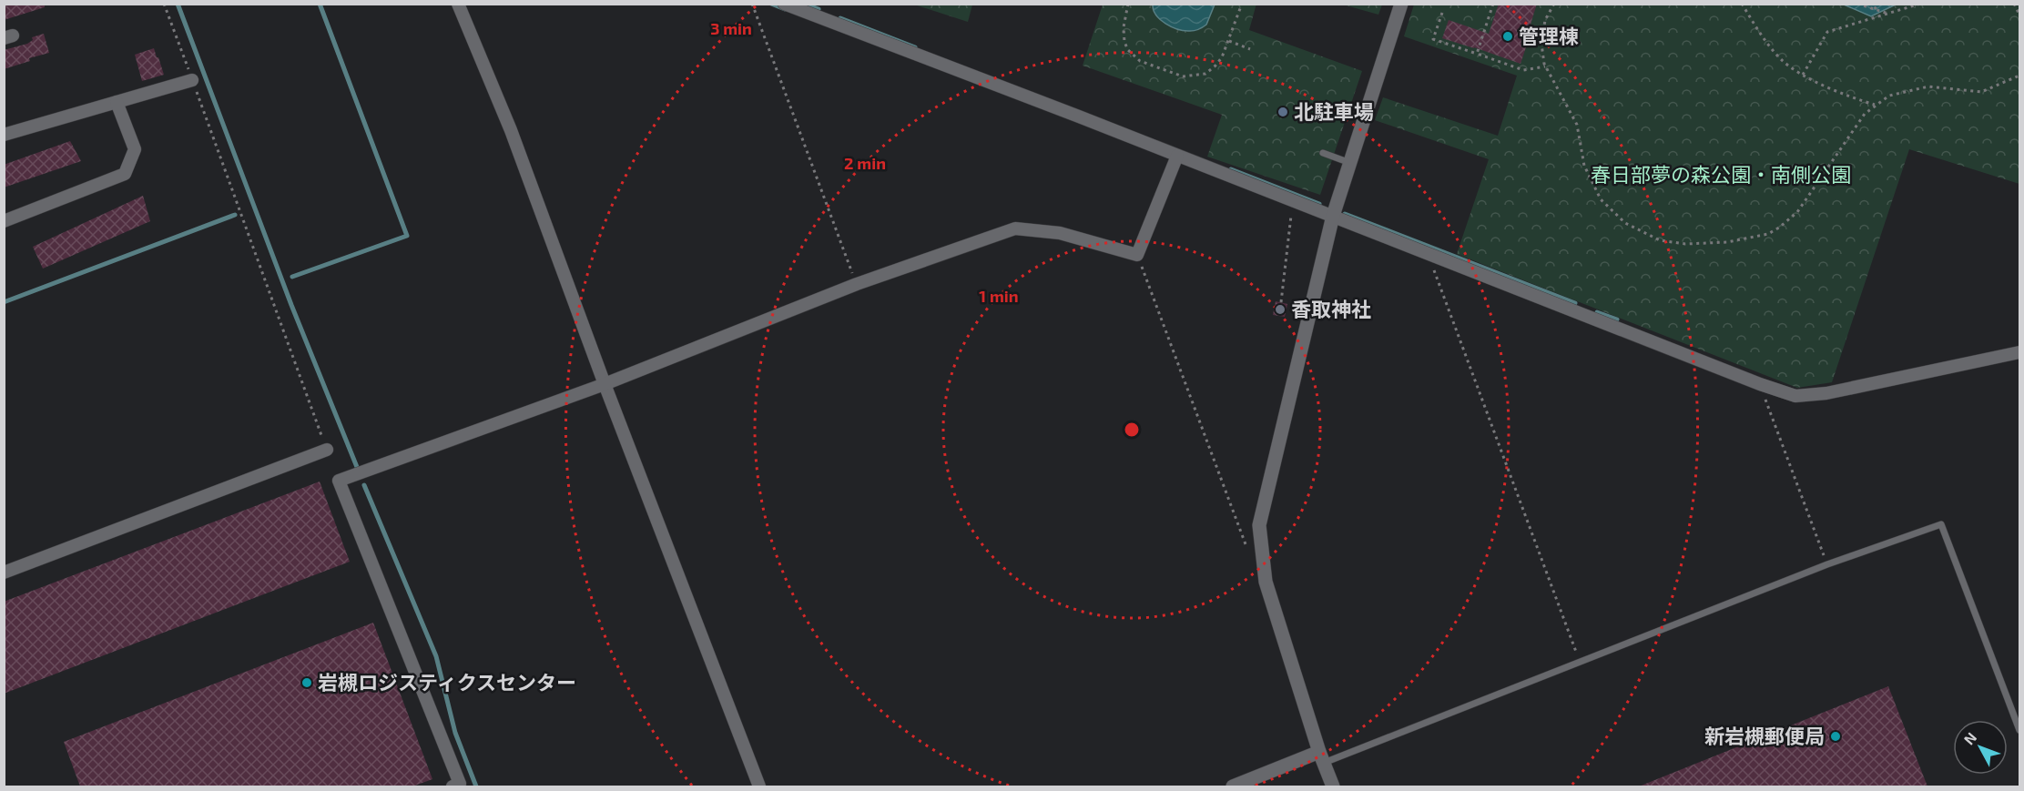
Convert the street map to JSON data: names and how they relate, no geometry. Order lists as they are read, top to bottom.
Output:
{
  "parks": ["春日部夢の森公園・南側公園"],
  "places": [
    "管理棟",
    "北駐車場",
    "香取神社",
    "岩槻ロジスティクスセンター",
    "新岩槻郵便局"
  ],
  "north": "top left",
  "rings": ["3 min", "2 min", "1 min"]
}
